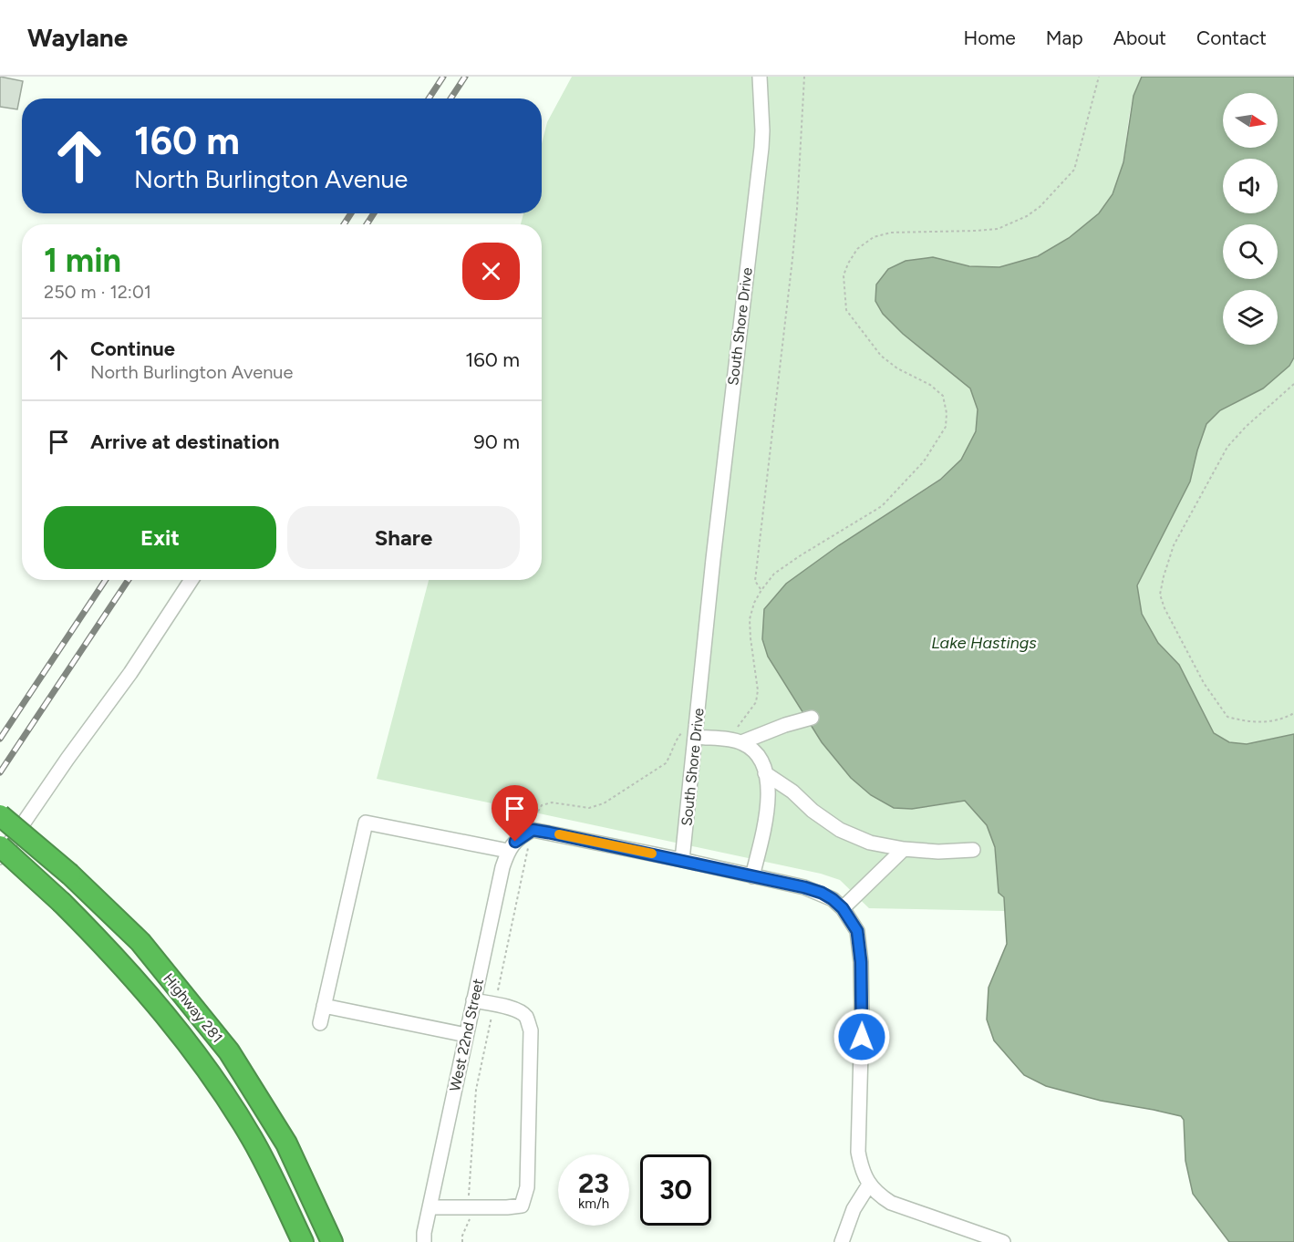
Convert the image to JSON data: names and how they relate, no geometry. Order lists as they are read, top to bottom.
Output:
{
  "streets": {
    "highway": ["Highway 281"],
    "street": ["South Shore Drive", "West 22nd Street"]
  },
  "water": ["Lake Hastings"],
  "north": "right",
  "page": {
    "header": "Waylane",
    "nav": [
      "Home",
      "Map",
      "About",
      "Contact"
    ],
    "turn": ["160 m", "North Burlington Avenue"],
    "heading": ["1 min", "250 m · 12:01"],
    "list": [
      {
        "name": "Continue",
        "note": "North Burlington Avenue",
        "value": "160 m"
      },
      {
        "name": "Arrive at destination",
        "value": "90 m"
      }
    ],
    "buttons": ["Exit", "Share"],
    "speed": "23 km/h",
    "limit": "30"
  }
}
